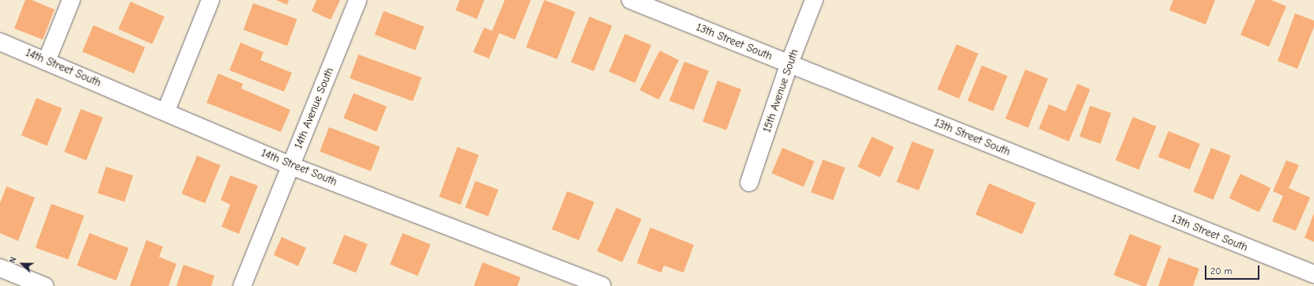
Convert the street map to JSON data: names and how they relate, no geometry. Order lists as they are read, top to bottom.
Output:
{
  "streets": {
    "street": [
      "13th Street South",
      "14th Street South",
      "15th Avenue South",
      "14th Avenue South"
    ]
  },
  "crossings": [
    ["13th Street South", "15th Avenue South"],
    ["14th Street South", "14th Avenue South"]
  ],
  "scale_bar": "20 m",
  "north": "left"
}
